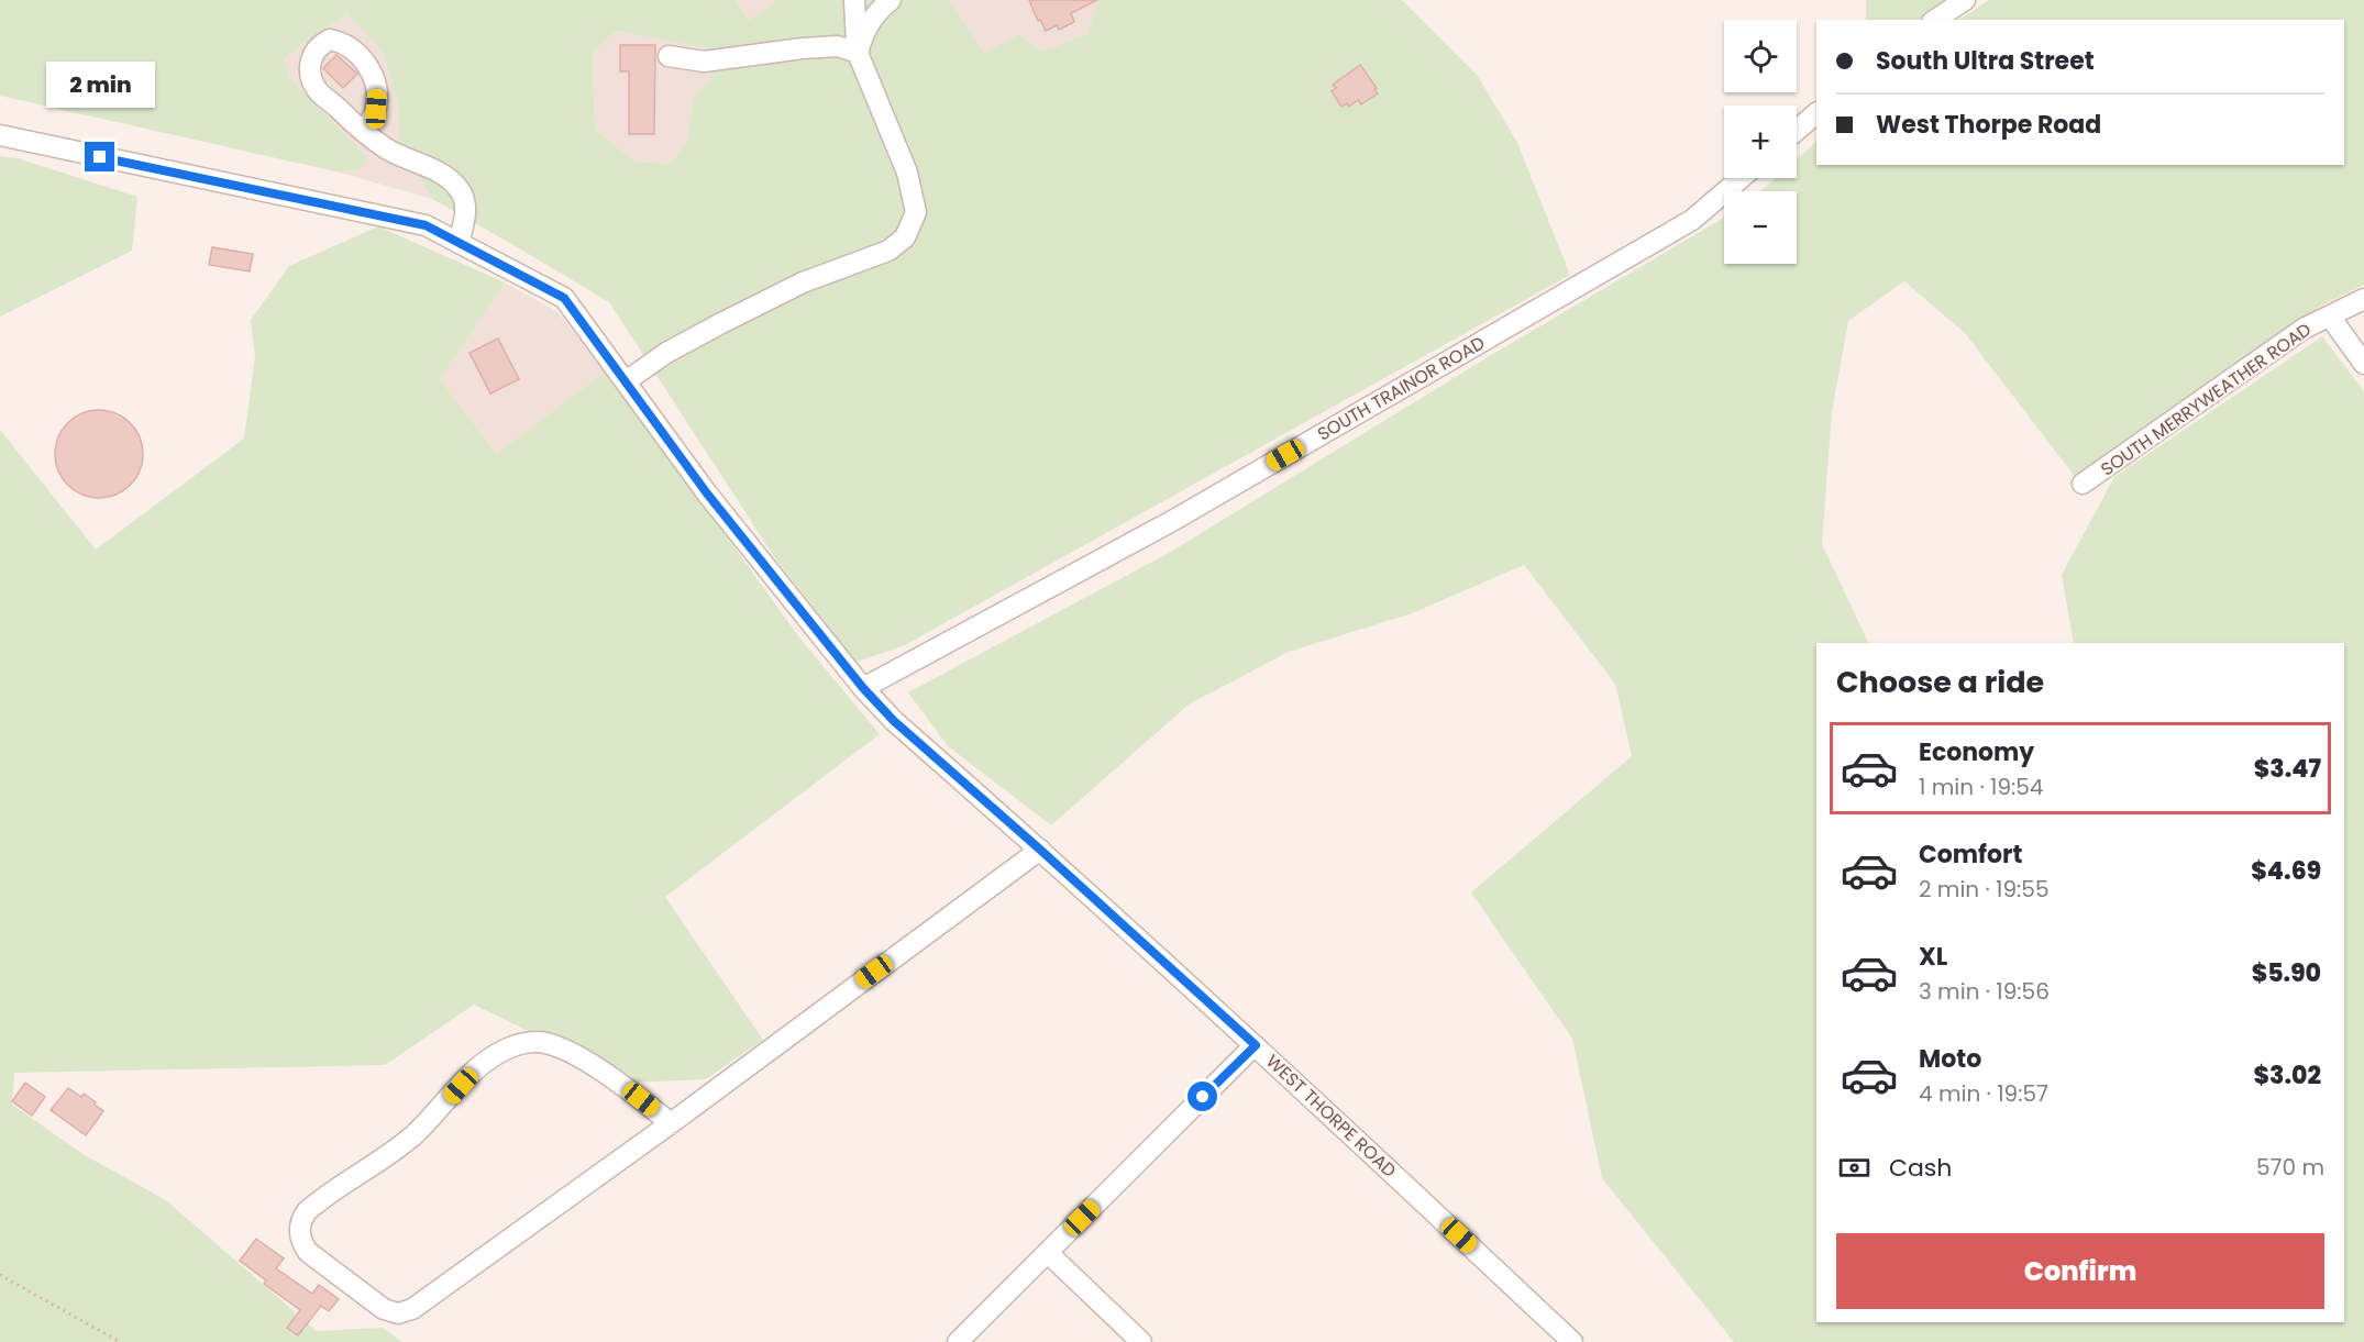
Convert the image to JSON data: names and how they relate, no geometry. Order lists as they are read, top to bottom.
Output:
{
  "streets": {
    "street": ["SOUTH TRAINOR ROAD", "SOUTH MERRYWEATHER ROAD", "WEST THORPE ROAD"]
  },
  "crossings": [
    ["SOUTH TRAINOR ROAD", "WEST THORPE ROAD"]
  ],
  "page": {
    "map_buttons": ["+", "−"],
    "banner": ["South Ultra Street", "West Thorpe Road"],
    "bubble": "2 min",
    "heading": "Choose a ride",
    "list": [
      {
        "name": "Economy",
        "note": "1 min · 19:54",
        "value": "$3.47"
      },
      {
        "name": "Comfort",
        "note": "2 min · 19:55",
        "value": "$4.69"
      },
      {
        "name": "XL",
        "note": "3 min · 19:56",
        "value": "$5.90"
      },
      {
        "name": "Moto",
        "note": "4 min · 19:57",
        "value": "$3.02"
      }
    ],
    "pay": ["Cash", "570 m"],
    "buttons": "Confirm"
  }
}
